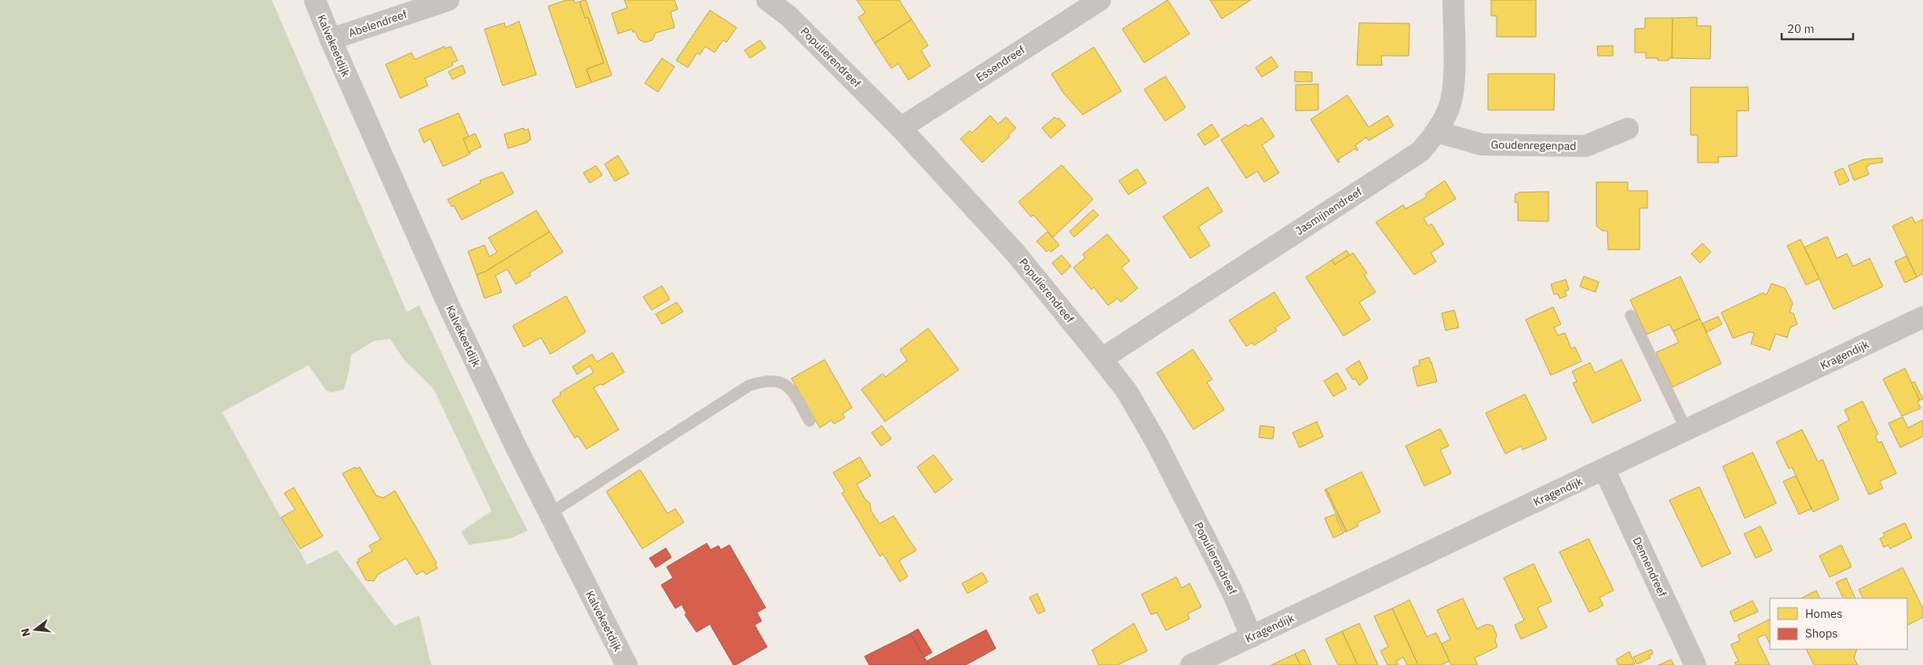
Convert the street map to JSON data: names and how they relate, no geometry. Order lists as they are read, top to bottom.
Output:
{
  "streets": {
    "street": [
      "Abelendreef",
      "Kalvekeetdijk",
      "Populierendreef",
      "Essendreef",
      "Goudenregenpad",
      "Jasmijnendreef",
      "Kragendijk",
      "Dennendreef"
    ]
  },
  "crossings": [
    ["Abelendreef", "Kalvekeetdijk"],
    ["Populierendreef", "Essendreef"],
    ["Populierendreef", "Jasmijnendreef"],
    ["Populierendreef", "Kragendijk"],
    ["Goudenregenpad", "Jasmijnendreef"],
    ["Kragendijk", "Dennendreef"]
  ],
  "legend": ["Homes", "Shops"],
  "scale_bar": "20 m",
  "north": "left"
}
